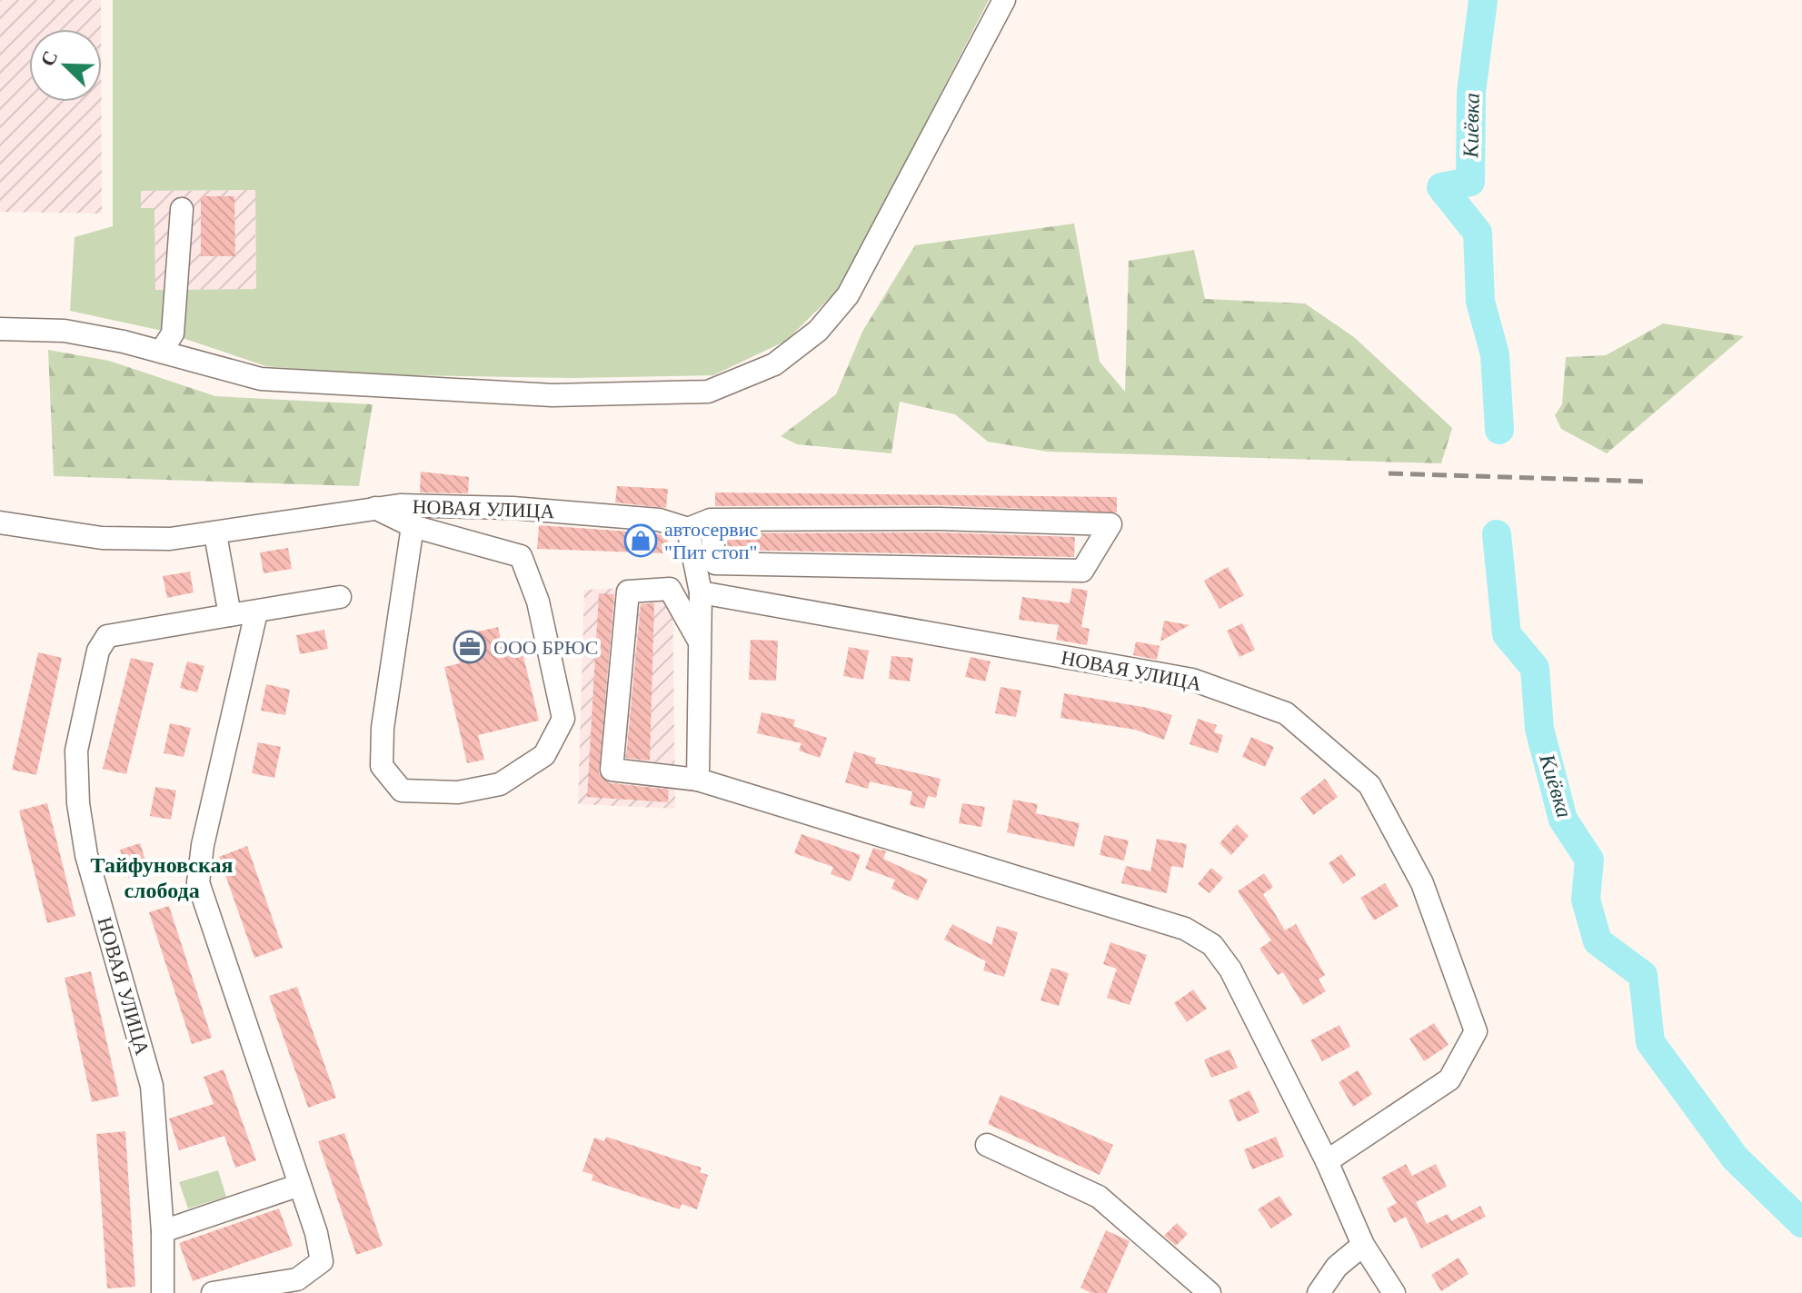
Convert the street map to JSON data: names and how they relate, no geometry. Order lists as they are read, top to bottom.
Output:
{
  "streets": {
    "street": ["НОВАЯ УЛИЦА"]
  },
  "districts": ["Тайфуновская слобода"],
  "water": ["Киёвка"],
  "places": {
    "shop": ["автосервис \"Пит стоп\""],
    "office": ["ООО БРЮС"]
  },
  "north": "top left"
}
